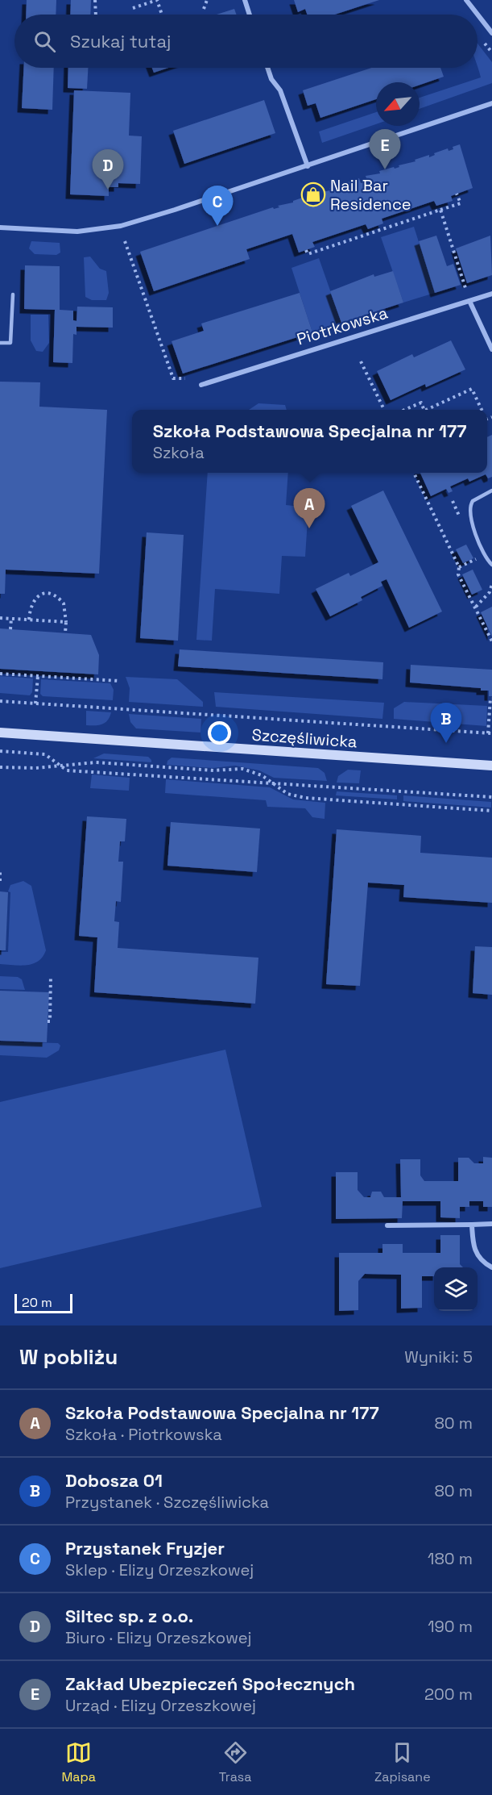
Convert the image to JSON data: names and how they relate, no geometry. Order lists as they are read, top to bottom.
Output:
{
  "streets": {
    "street": ["Piotrkowska", "Szczęśliwicka"]
  },
  "places": {
    "shop": ["Nail Bar Residence"]
  },
  "scale_bar": "20 m",
  "north": "bottom left",
  "page": {
    "search": "Szukaj tutaj",
    "pins": [
      "E",
      "D",
      "C",
      "A",
      "B"
    ],
    "popup": ["Szkoła Podstawowa Specjalna nr 177", "Szkoła"],
    "scale": "20 m",
    "heading": ["W pobliżu", "Wyniki: 5"],
    "list": [
      {
        "mark": "A",
        "name": "Szkoła Podstawowa Specjalna nr 177",
        "note": "Szkoła · Piotrkowska",
        "value": "80 m"
      },
      {
        "mark": "B",
        "name": "Dobosza 01",
        "note": "Przystanek · Szczęśliwicka",
        "value": "80 m"
      },
      {
        "mark": "C",
        "name": "Przystanek Fryzjer",
        "note": "Sklep · Elizy Orzeszkowej",
        "value": "180 m"
      },
      {
        "mark": "D",
        "name": "Siltec sp. z o.o.",
        "note": "Biuro · Elizy Orzeszkowej",
        "value": "190 m"
      },
      {
        "mark": "E",
        "name": "Zakład Ubezpieczeń Społecznych",
        "note": "Urząd · Elizy Orzeszkowej",
        "value": "200 m"
      }
    ],
    "nav": ["Mapa", "Trasa", "Zapisane"]
  }
}
